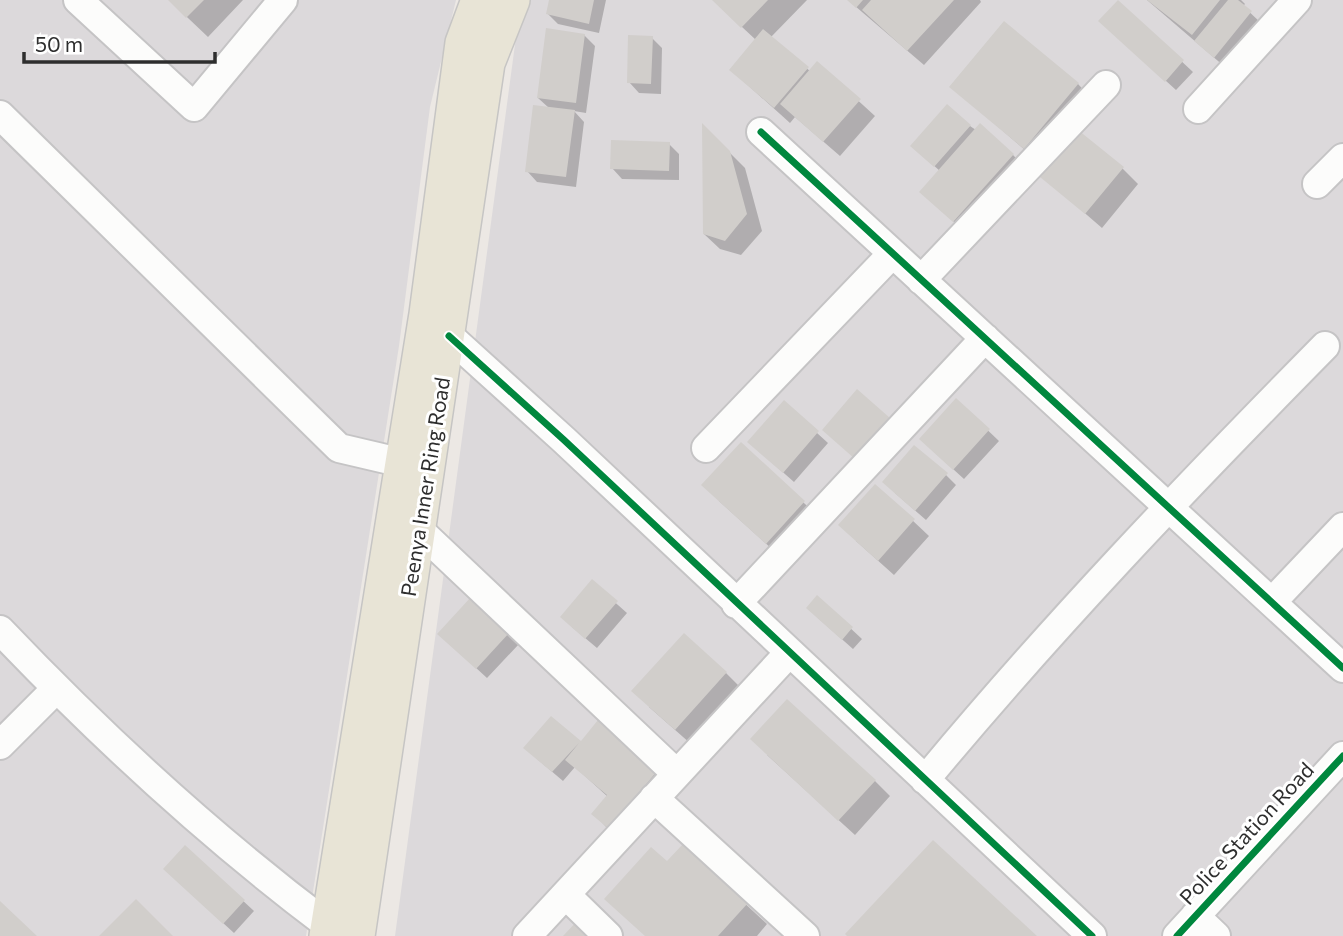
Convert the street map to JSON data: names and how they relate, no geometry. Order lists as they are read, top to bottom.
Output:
{
  "streets": {
    "main road": ["Peenya Inner Ring Road"],
    "street": ["Police Station Road"]
  },
  "scale_bar": "50 m"
}
